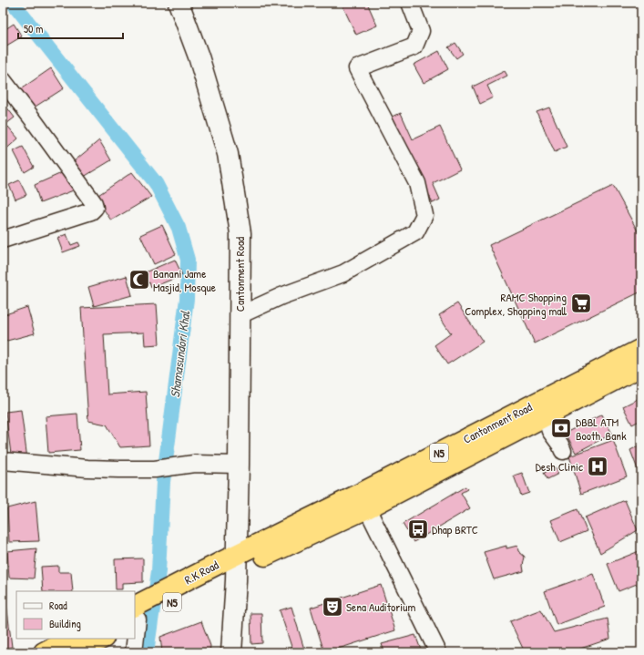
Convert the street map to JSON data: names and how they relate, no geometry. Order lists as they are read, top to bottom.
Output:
{
  "streets": {
    "highway": ["Cantonment Road", "N5", "R.K Road"]
  },
  "crossings": [
    ["Cantonment Road", "N5"],
    ["Cantonment Road", "R.K Road"],
    ["N5", "R.K Road"]
  ],
  "water": ["Shamasundori Khal"],
  "places": {
    "mosque": ["Banani Jame Masjid, Mosque"],
    "supermarket": ["RAMC Shopping Complex, Shopping mall"],
    "bank": ["DBBL ATM Booth, Bank"],
    "hospital": ["Desh Clinic"],
    "bus stop": ["Dhap BRTC"],
    "theatre": ["Sena Auditorium"]
  },
  "legend": ["Road", "Building"],
  "scale_bar": "50 m"
}
